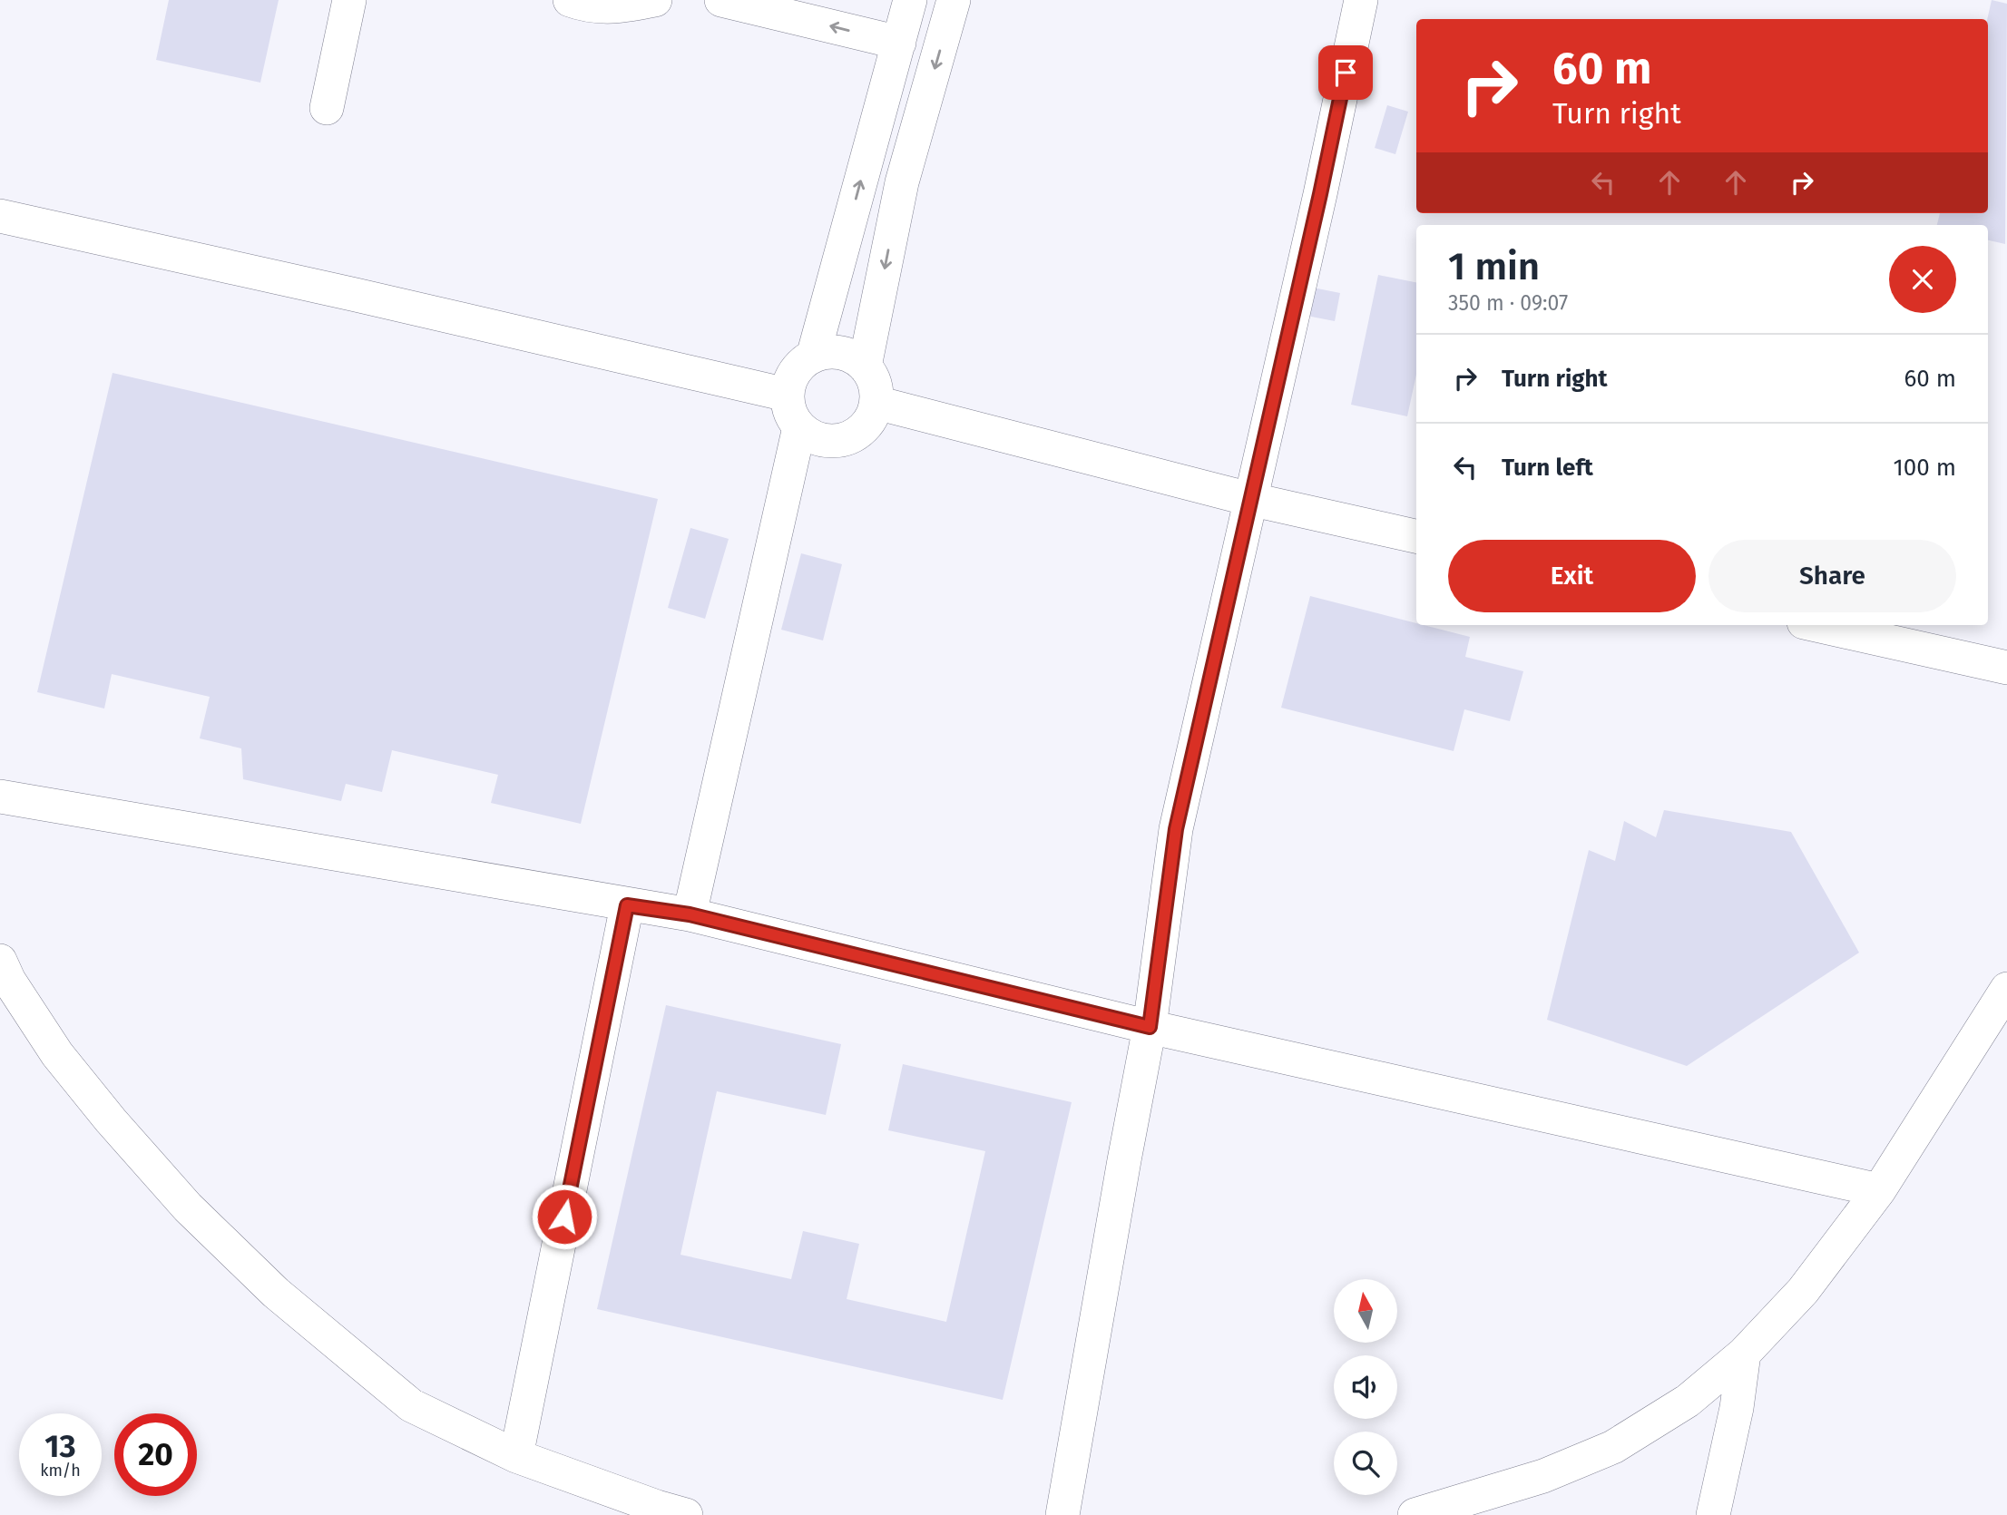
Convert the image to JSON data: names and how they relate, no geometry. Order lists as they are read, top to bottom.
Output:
{
  "north": "top",
  "page": {
    "turn": ["60 m", "Turn right"],
    "heading": ["1 min", "350 m · 09:07"],
    "list": [
      {
        "name": "Turn right",
        "value": "60 m"
      },
      {
        "name": "Turn left",
        "value": "100 m"
      }
    ],
    "buttons": ["Exit", "Share"],
    "speed": "13 km/h",
    "limit": "20"
  }
}
